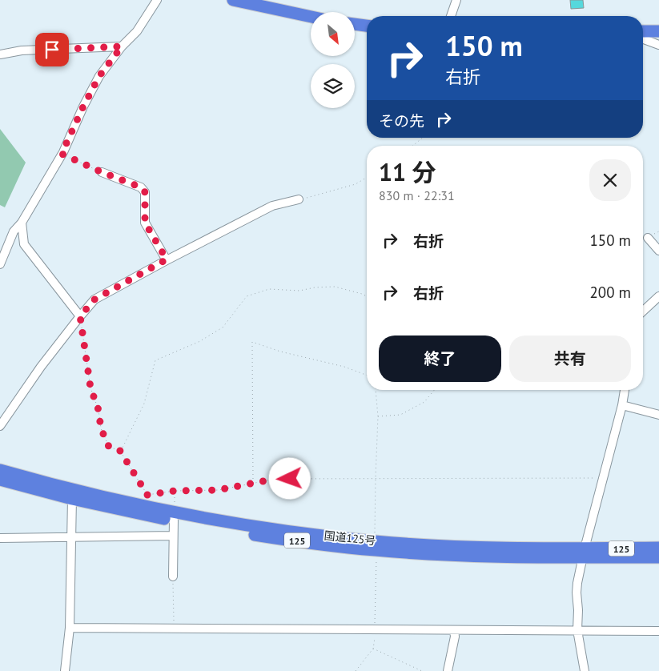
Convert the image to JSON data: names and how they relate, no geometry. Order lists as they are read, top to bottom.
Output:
{
  "streets": {
    "highway": ["国道125号", "125"]
  },
  "north": "bottom right",
  "page": {
    "turn": ["150 m", "右折"],
    "then": "その先",
    "heading": ["11 分", "830 m · 22:31"],
    "list": [
      {
        "name": "右折",
        "value": "150 m"
      },
      {
        "name": "右折",
        "value": "200 m"
      }
    ],
    "buttons": ["終了", "共有"]
  }
}
